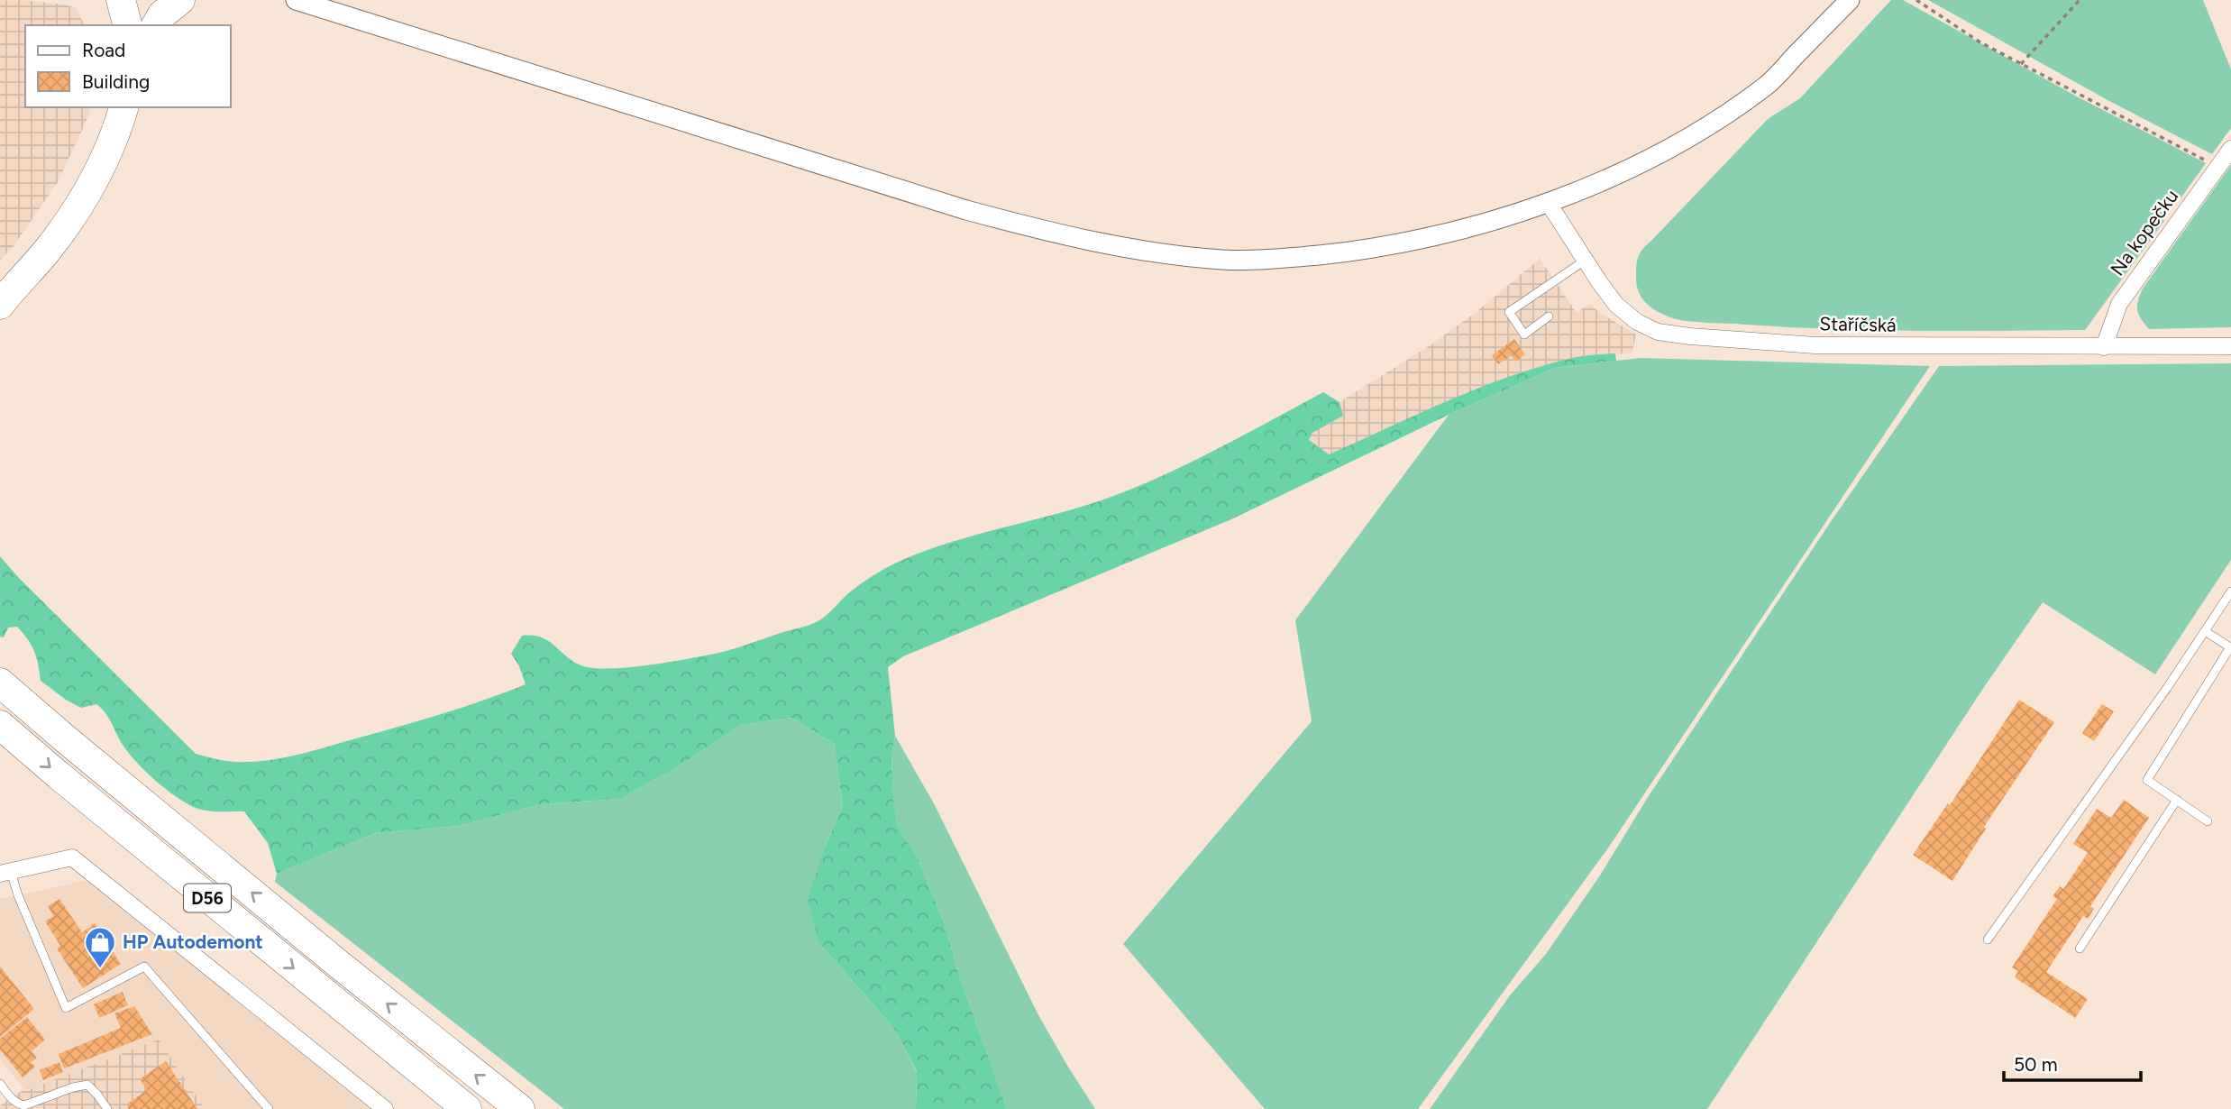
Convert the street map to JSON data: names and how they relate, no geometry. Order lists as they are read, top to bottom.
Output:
{
  "streets": {
    "highway": ["D56"],
    "street": ["Na kopečku", "Staříčská"]
  },
  "crossings": [
    ["Na kopečku", "Staříčská"]
  ],
  "places": {
    "shop": ["HP Autodemont"]
  },
  "legend": ["Road", "Building"],
  "scale_bar": "50 m"
}
